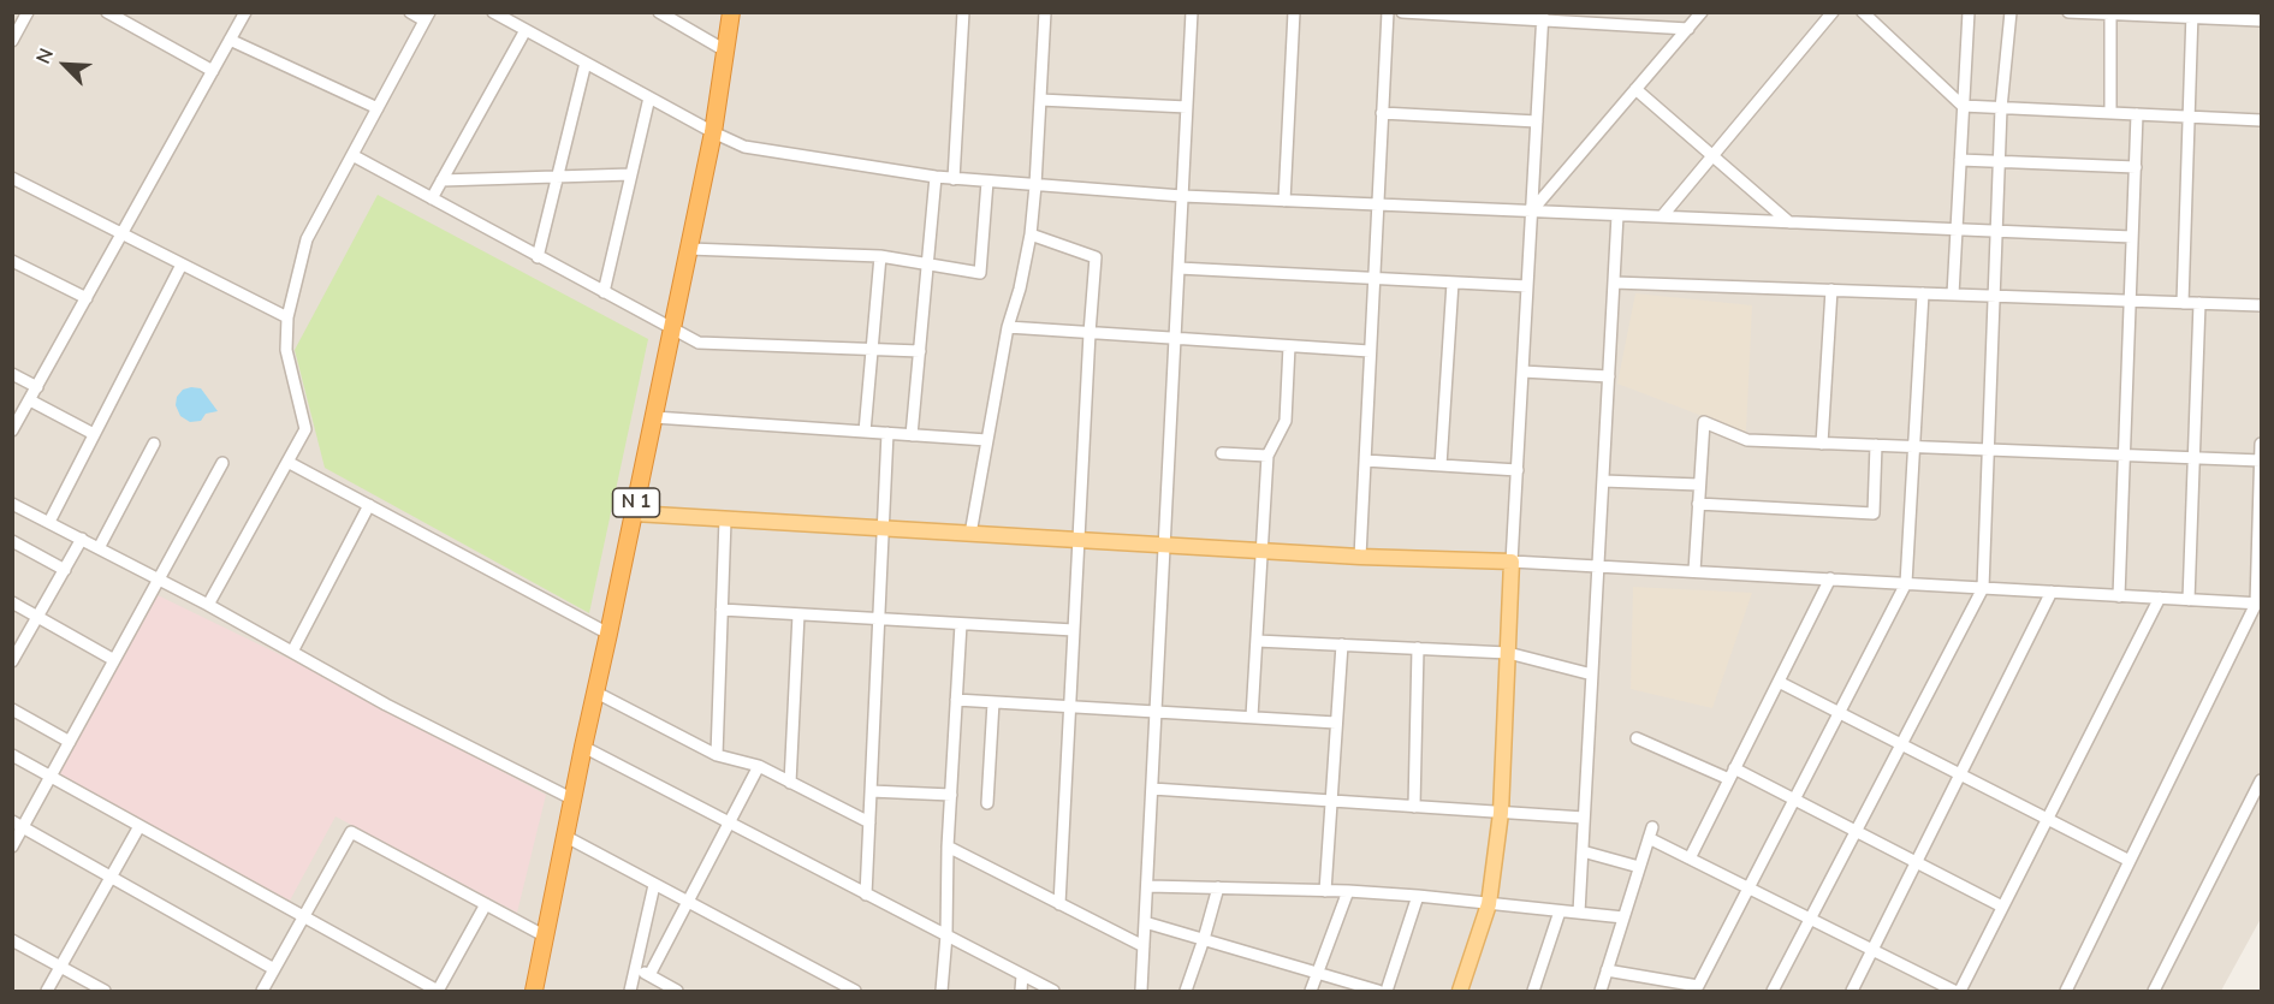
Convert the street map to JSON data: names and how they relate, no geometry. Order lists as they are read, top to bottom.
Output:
{
  "streets": {
    "highway": ["N 1"]
  },
  "north": "top left"
}
